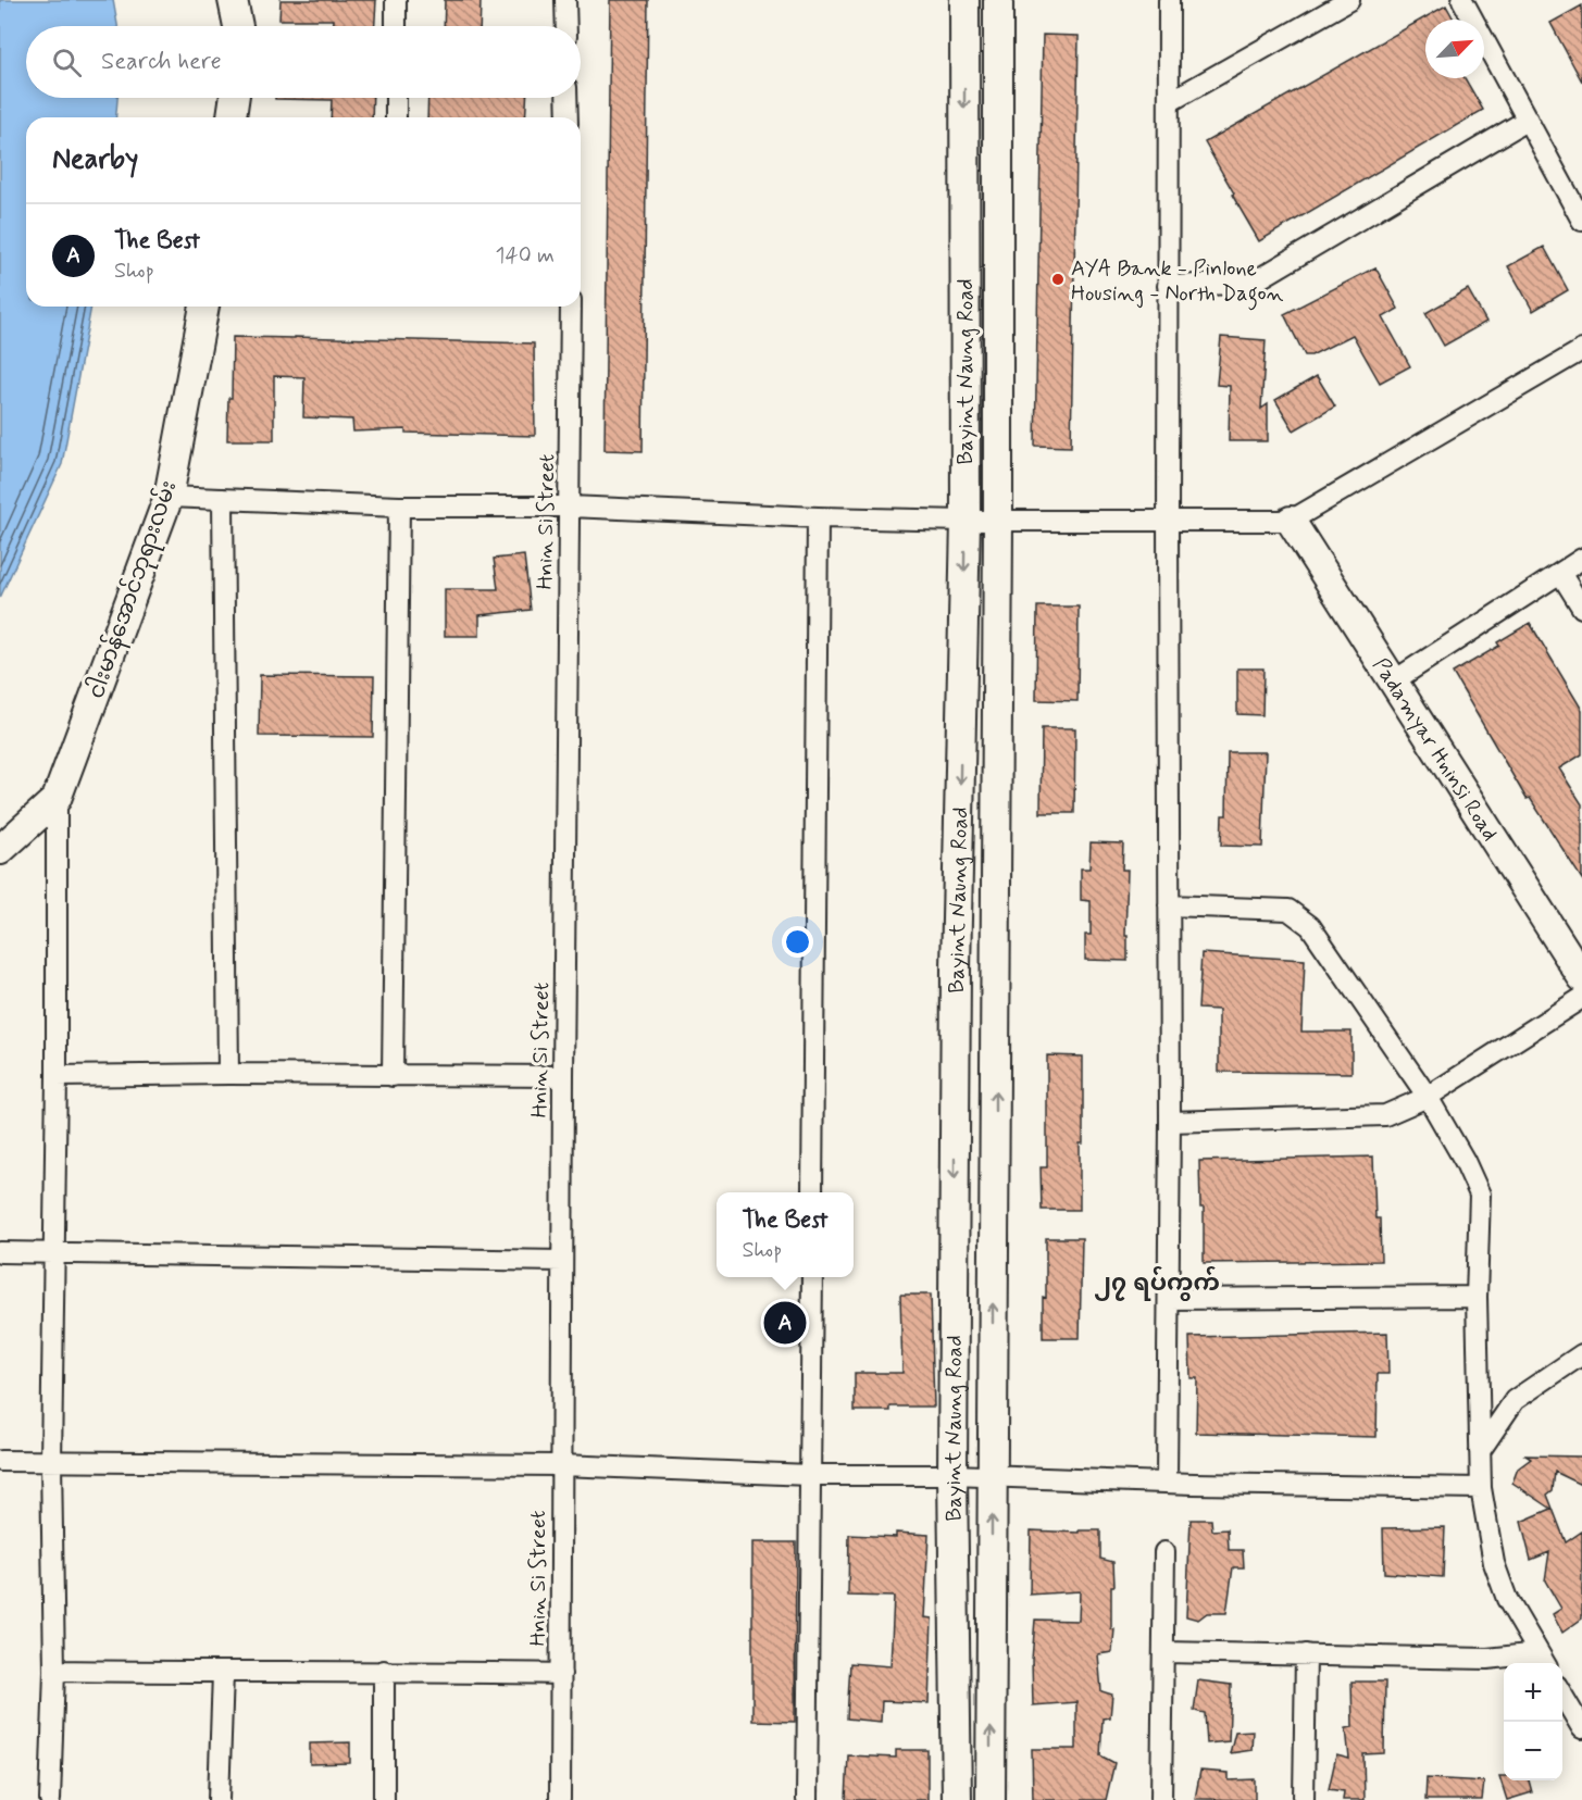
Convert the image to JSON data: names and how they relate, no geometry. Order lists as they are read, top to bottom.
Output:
{
  "streets": {
    "main road": ["Bayint Naung Road", "ငါးမာန်အောင်ဘုရားလမ်း", "Padamyar Hninsi Road"],
    "street": ["Hnin Si Street"]
  },
  "districts": ["၂၇ ရပ်ကွက်"],
  "places": ["AYA Bank - Pinlone Housing - North Dagon"],
  "north": "top right",
  "page": {
    "search": "Search here",
    "heading": "Nearby",
    "list": [
      {
        "mark": "A",
        "name": "The Best",
        "note": "Shop",
        "value": "140 m"
      }
    ],
    "popup": ["The Best", "Shop"],
    "pins": "A",
    "map_buttons": ["+", "−"]
  }
}
